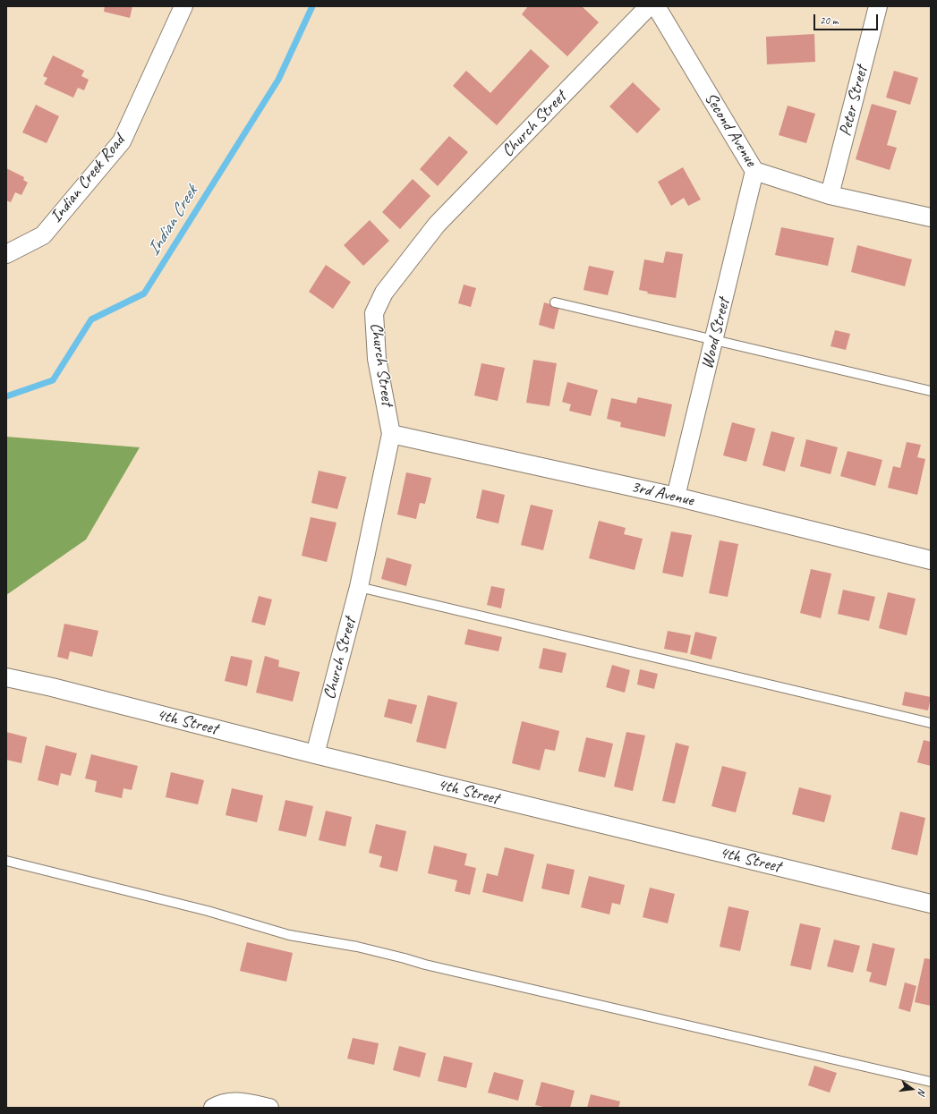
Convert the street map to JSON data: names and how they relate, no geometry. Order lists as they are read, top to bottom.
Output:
{
  "streets": {
    "street": [
      "Peter Street",
      "Church Street",
      "Second Avenue",
      "Indian Creek Road",
      "Wood Street",
      "3rd Avenue",
      "4th Street"
    ]
  },
  "crossings": [
    ["Peter Street", "Second Avenue"],
    ["Church Street", "3rd Avenue"],
    ["Church Street", "4th Street"],
    ["Second Avenue", "Wood Street"],
    ["Wood Street", "3rd Avenue"]
  ],
  "water": ["Indian Creek"],
  "scale_bar": "20 m",
  "north": "right"
}
